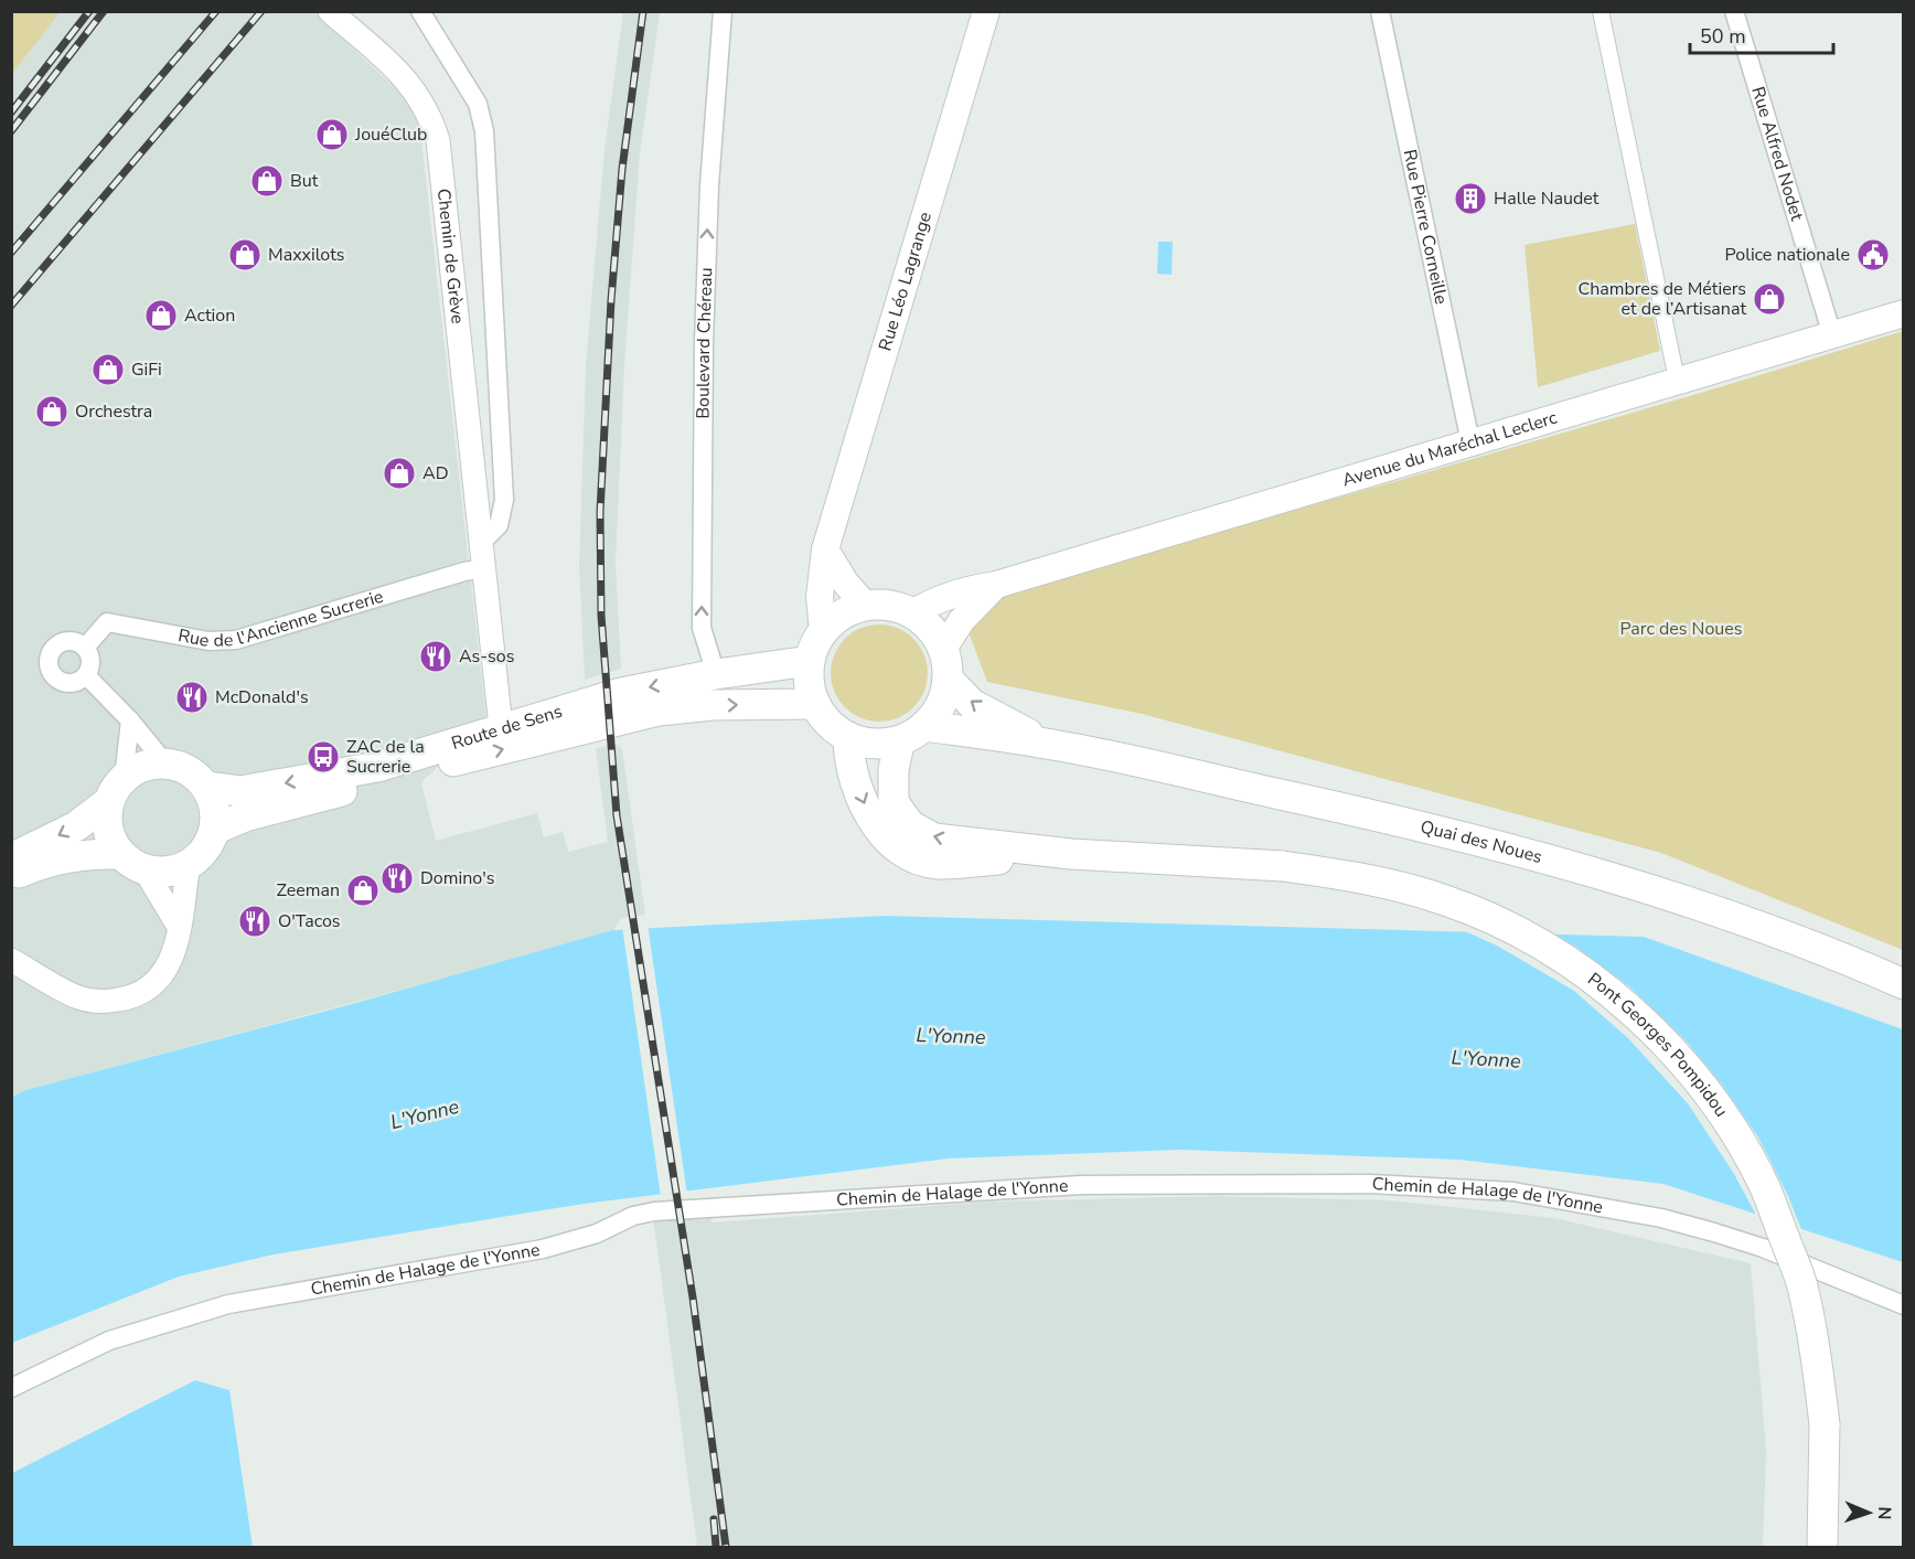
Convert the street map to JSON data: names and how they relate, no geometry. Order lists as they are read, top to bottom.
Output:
{
  "streets": {
    "main road": [
      "Rue Léo Lagrange",
      "Avenue du Maréchal Leclerc",
      "Route de Sens",
      "Quai des Noues",
      "Pont Georges Pompidou"
    ],
    "street": [
      "Rue Alfred Nodet",
      "Rue Pierre Corneille",
      "Chemin de Grève",
      "Boulevard Chéreau",
      "Rue de l'Ancienne Sucrerie",
      "Chemin de Halage de l'Yonne"
    ]
  },
  "crossings": [
    ["Rue Alfred Nodet", "Avenue du Maréchal Leclerc"],
    ["Rue Pierre Corneille", "Avenue du Maréchal Leclerc"],
    ["Chemin de Grève", "Rue de l'Ancienne Sucrerie"],
    ["Chemin de Grève", "Route de Sens"],
    ["Rue Léo Lagrange", "Avenue du Maréchal Leclerc"],
    ["Rue Léo Lagrange", "Route de Sens"],
    ["Boulevard Chéreau", "Route de Sens"],
    ["Avenue du Maréchal Leclerc", "Route de Sens"]
  ],
  "one_way": ["Boulevard Chéreau"],
  "water": ["L'Yonne"],
  "parks": ["Parc des Noues"],
  "places": {
    "shop": [
      "JouéClub",
      "But",
      "Maxxilots",
      "Chambres de Métiers et de l’Artisanat",
      "Action",
      "GiFi",
      "Orchestra",
      "AD",
      "Zeeman"
    ],
    "building": ["Halle Naudet"],
    "public building": ["Police nationale"],
    "restaurant": [
      "As-sos",
      "McDonald's",
      "Domino's",
      "O'Tacos"
    ],
    "bus stop": ["ZAC de la Sucrerie"]
  },
  "scale_bar": "50 m",
  "north": "right"
}
